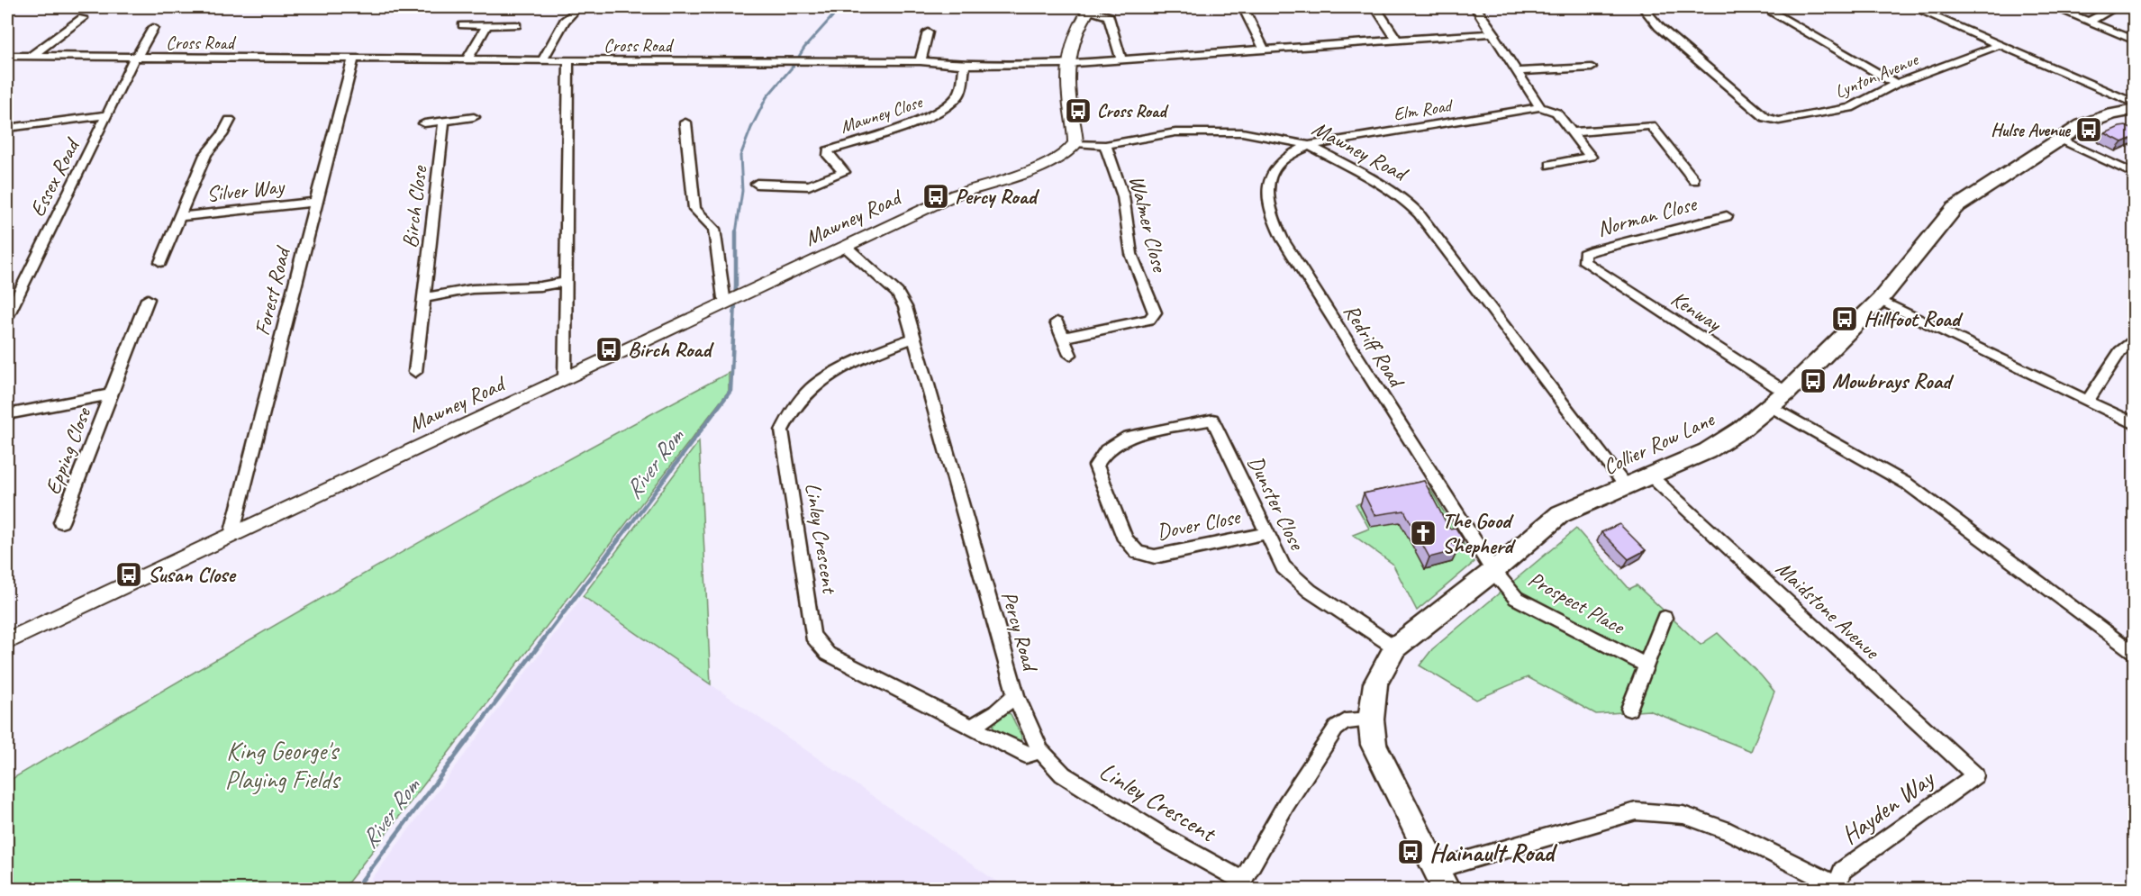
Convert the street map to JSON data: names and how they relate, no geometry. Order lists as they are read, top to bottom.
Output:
{
  "streets": {
    "main road": ["Collier Row Lane"],
    "street": [
      "Cross Road",
      "Lynton Avenue",
      "Elm Road",
      "Mawney Close",
      "Mawney Road",
      "Essex Road",
      "Silver Way",
      "Birch Close",
      "Norman Close",
      "Walmer Close",
      "Forest Road",
      "Kenway",
      "Redriff Road",
      "Epping Close",
      "Dunster Close",
      "Dover Close",
      "Linley Crescent",
      "Prospect Place",
      "Maidstone Avenue",
      "Percy Road",
      "Hayden Way"
    ]
  },
  "crossings": [
    ["Cross Road", "Mawney Close"],
    ["Cross Road", "Essex Road"],
    ["Cross Road", "Forest Road"],
    ["Elm Road", "Mawney Road"],
    ["Elm Road", "Redriff Road"],
    ["Mawney Road", "Walmer Close"],
    ["Mawney Road", "Forest Road"],
    ["Mawney Road", "Redriff Road"],
    ["Mawney Road", "Collier Row Lane"],
    ["Mawney Road", "Percy Road"],
    ["Silver Way", "Forest Road"],
    ["Norman Close", "Kenway"],
    ["Kenway", "Collier Row Lane"],
    ["Redriff Road", "Collier Row Lane"],
    ["Redriff Road", "Prospect Place"],
    ["Collier Row Lane", "Dunster Close"],
    ["Collier Row Lane", "Prospect Place"],
    ["Collier Row Lane", "Maidstone Avenue"],
    ["Dunster Close", "Dover Close"],
    ["Linley Crescent", "Percy Road"],
    ["Maidstone Avenue", "Hayden Way"]
  ],
  "water": ["River Rom"],
  "parks": ["King George's Playing Fields"],
  "places": {
    "bus stop": [
      "Cross Road",
      "Hulse Avenue",
      "Percy Road",
      "Hillfoot Road",
      "Birch Road",
      "Mowbrays Road",
      "Susan Close",
      "Hainault Road"
    ],
    "church": ["The Good Shepherd"]
  }
}
